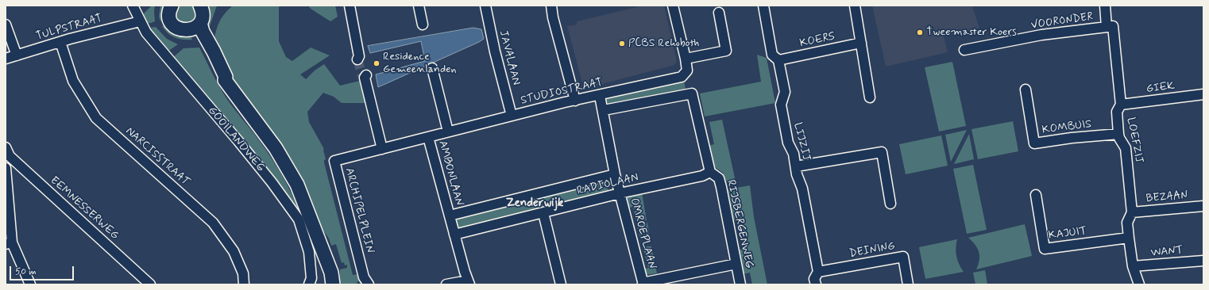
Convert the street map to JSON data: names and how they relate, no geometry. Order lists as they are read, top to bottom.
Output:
{
  "streets": {
    "main road": ["GOOILANDWEG"],
    "street": [
      "VOORONDER",
      "TULPSTRAAT",
      "KOERS",
      "JAVALAAN",
      "GIEK",
      "STUDIOSTRAAT",
      "KOMBUIS",
      "LOEFZIJ",
      "LIJZIJ",
      "NARCISSTRAAT",
      "AMBONLAAN",
      "RADIOLAAN",
      "BEZAAN",
      "EEMNESSERWEG",
      "ARCHIPELPLEIN",
      "RIJSBERGENWEG",
      "OMROEPLAAN",
      "KAJUIT",
      "DEINING",
      "WANT"
    ]
  },
  "crossings": [
    ["VOORONDER", "LOEFZIJ"],
    ["TULPSTRAAT", "GOOILANDWEG"],
    ["TULPSTRAAT", "NARCISSTRAAT"],
    ["KOERS", "LIJZIJ"],
    ["JAVALAAN", "STUDIOSTRAAT"],
    ["GIEK", "LOEFZIJ"],
    ["STUDIOSTRAAT", "AMBONLAAN"],
    ["STUDIOSTRAAT", "ARCHIPELPLEIN"],
    ["STUDIOSTRAAT", "OMROEPLAAN"],
    ["KOMBUIS", "LOEFZIJ"],
    ["LOEFZIJ", "BEZAAN"],
    ["LOEFZIJ", "KAJUIT"],
    ["LOEFZIJ", "WANT"],
    ["LIJZIJ", "DEINING"],
    ["AMBONLAAN", "RADIOLAAN"],
    ["AMBONLAAN", "ARCHIPELPLEIN"],
    ["RADIOLAAN", "RIJSBERGENWEG"],
    ["RADIOLAAN", "OMROEPLAAN"],
    ["RIJSBERGENWEG", "OMROEPLAAN"]
  ],
  "districts": ["Zenderwijk"],
  "places": ["Tweemaster Koers", "PCBS Rehoboth", "Residence Gemeenlanden"],
  "scale_bar": "50 m"
}
